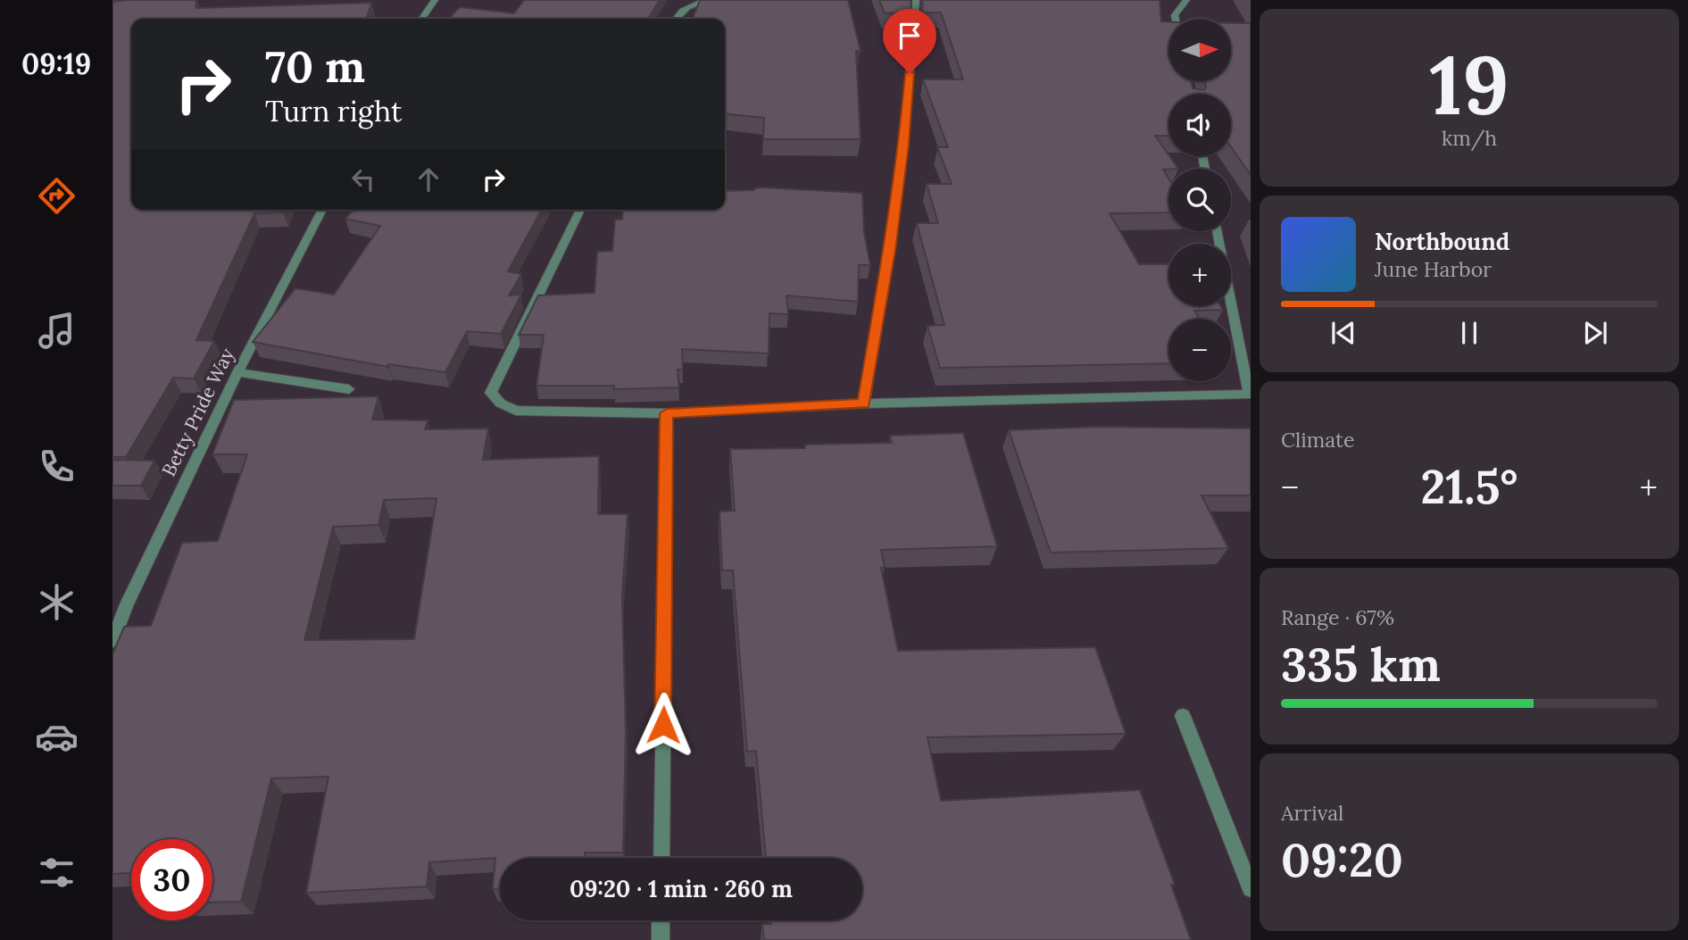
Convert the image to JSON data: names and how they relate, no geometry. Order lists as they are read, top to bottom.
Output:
{
  "streets": {
    "street": ["Betty Pride Way"]
  },
  "north": "right",
  "page": {
    "tabs": "09:19",
    "tile": [
      ["19", "km/h"],
      "Climate",
      ["Range · 67%", "335 km"],
      ["Arrival", "09:20"]
    ],
    "map_buttons": ["+", "−"],
    "turn": ["70 m", "Turn right"],
    "song": ["Northbound", "June Harbor"],
    "heat": ["−", "21.5°", "+"],
    "limit": "30",
    "trip": "09:20 · 1 min · 260 m"
  }
}
